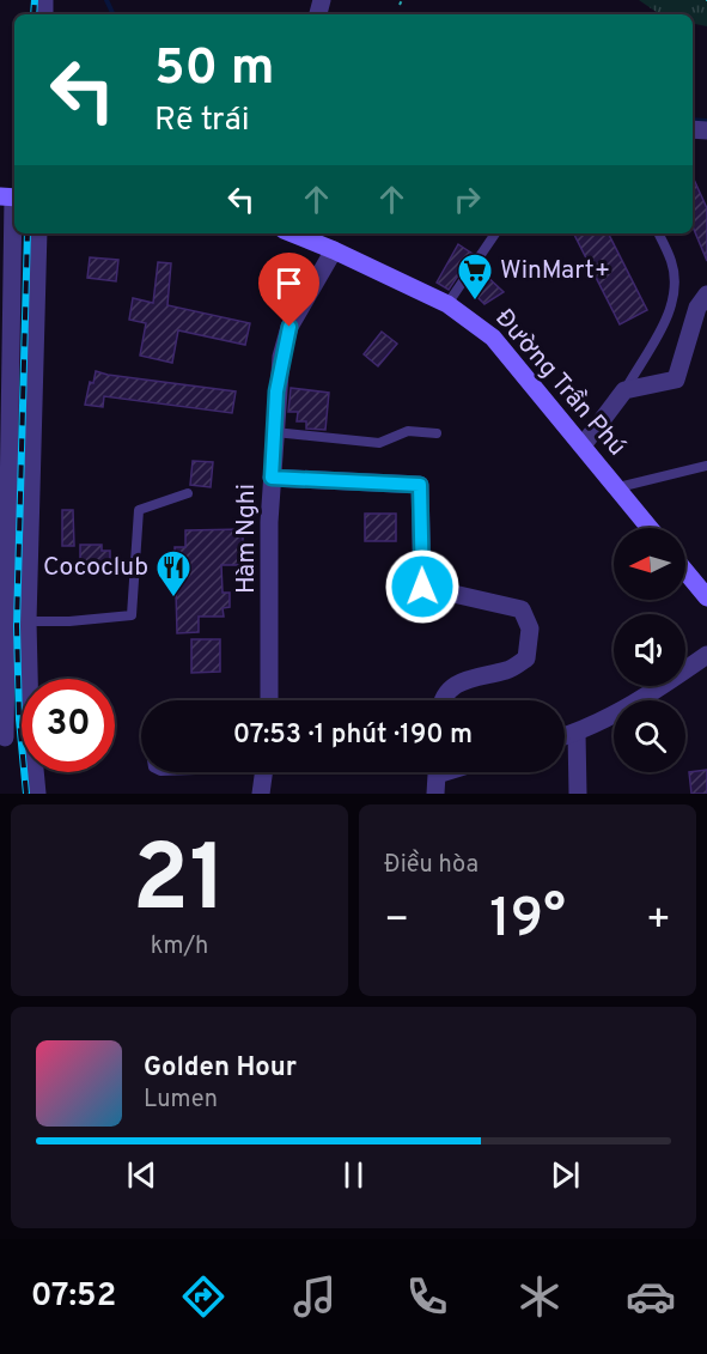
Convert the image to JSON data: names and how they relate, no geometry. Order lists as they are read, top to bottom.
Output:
{
  "streets": {
    "street": ["Đường Trần Phú", "Hàm Nghi"]
  },
  "crossings": [
    ["Đường Trần Phú", "Hàm Nghi"]
  ],
  "places": {
    "supermarket": ["WinMart+"],
    "restaurant": ["Cococlub"]
  },
  "north": "left",
  "page": {
    "turn": ["50 m", "Rẽ trái"],
    "limit": "30",
    "trip": "07:53 · 1 phút · 190 m",
    "tile": [
      ["21", "km/h"],
      "Điều hòa"
    ],
    "heat": ["−", "19°", "+"],
    "song": ["Golden Hour", "Lumen"],
    "tabs": "07:52"
  }
}
